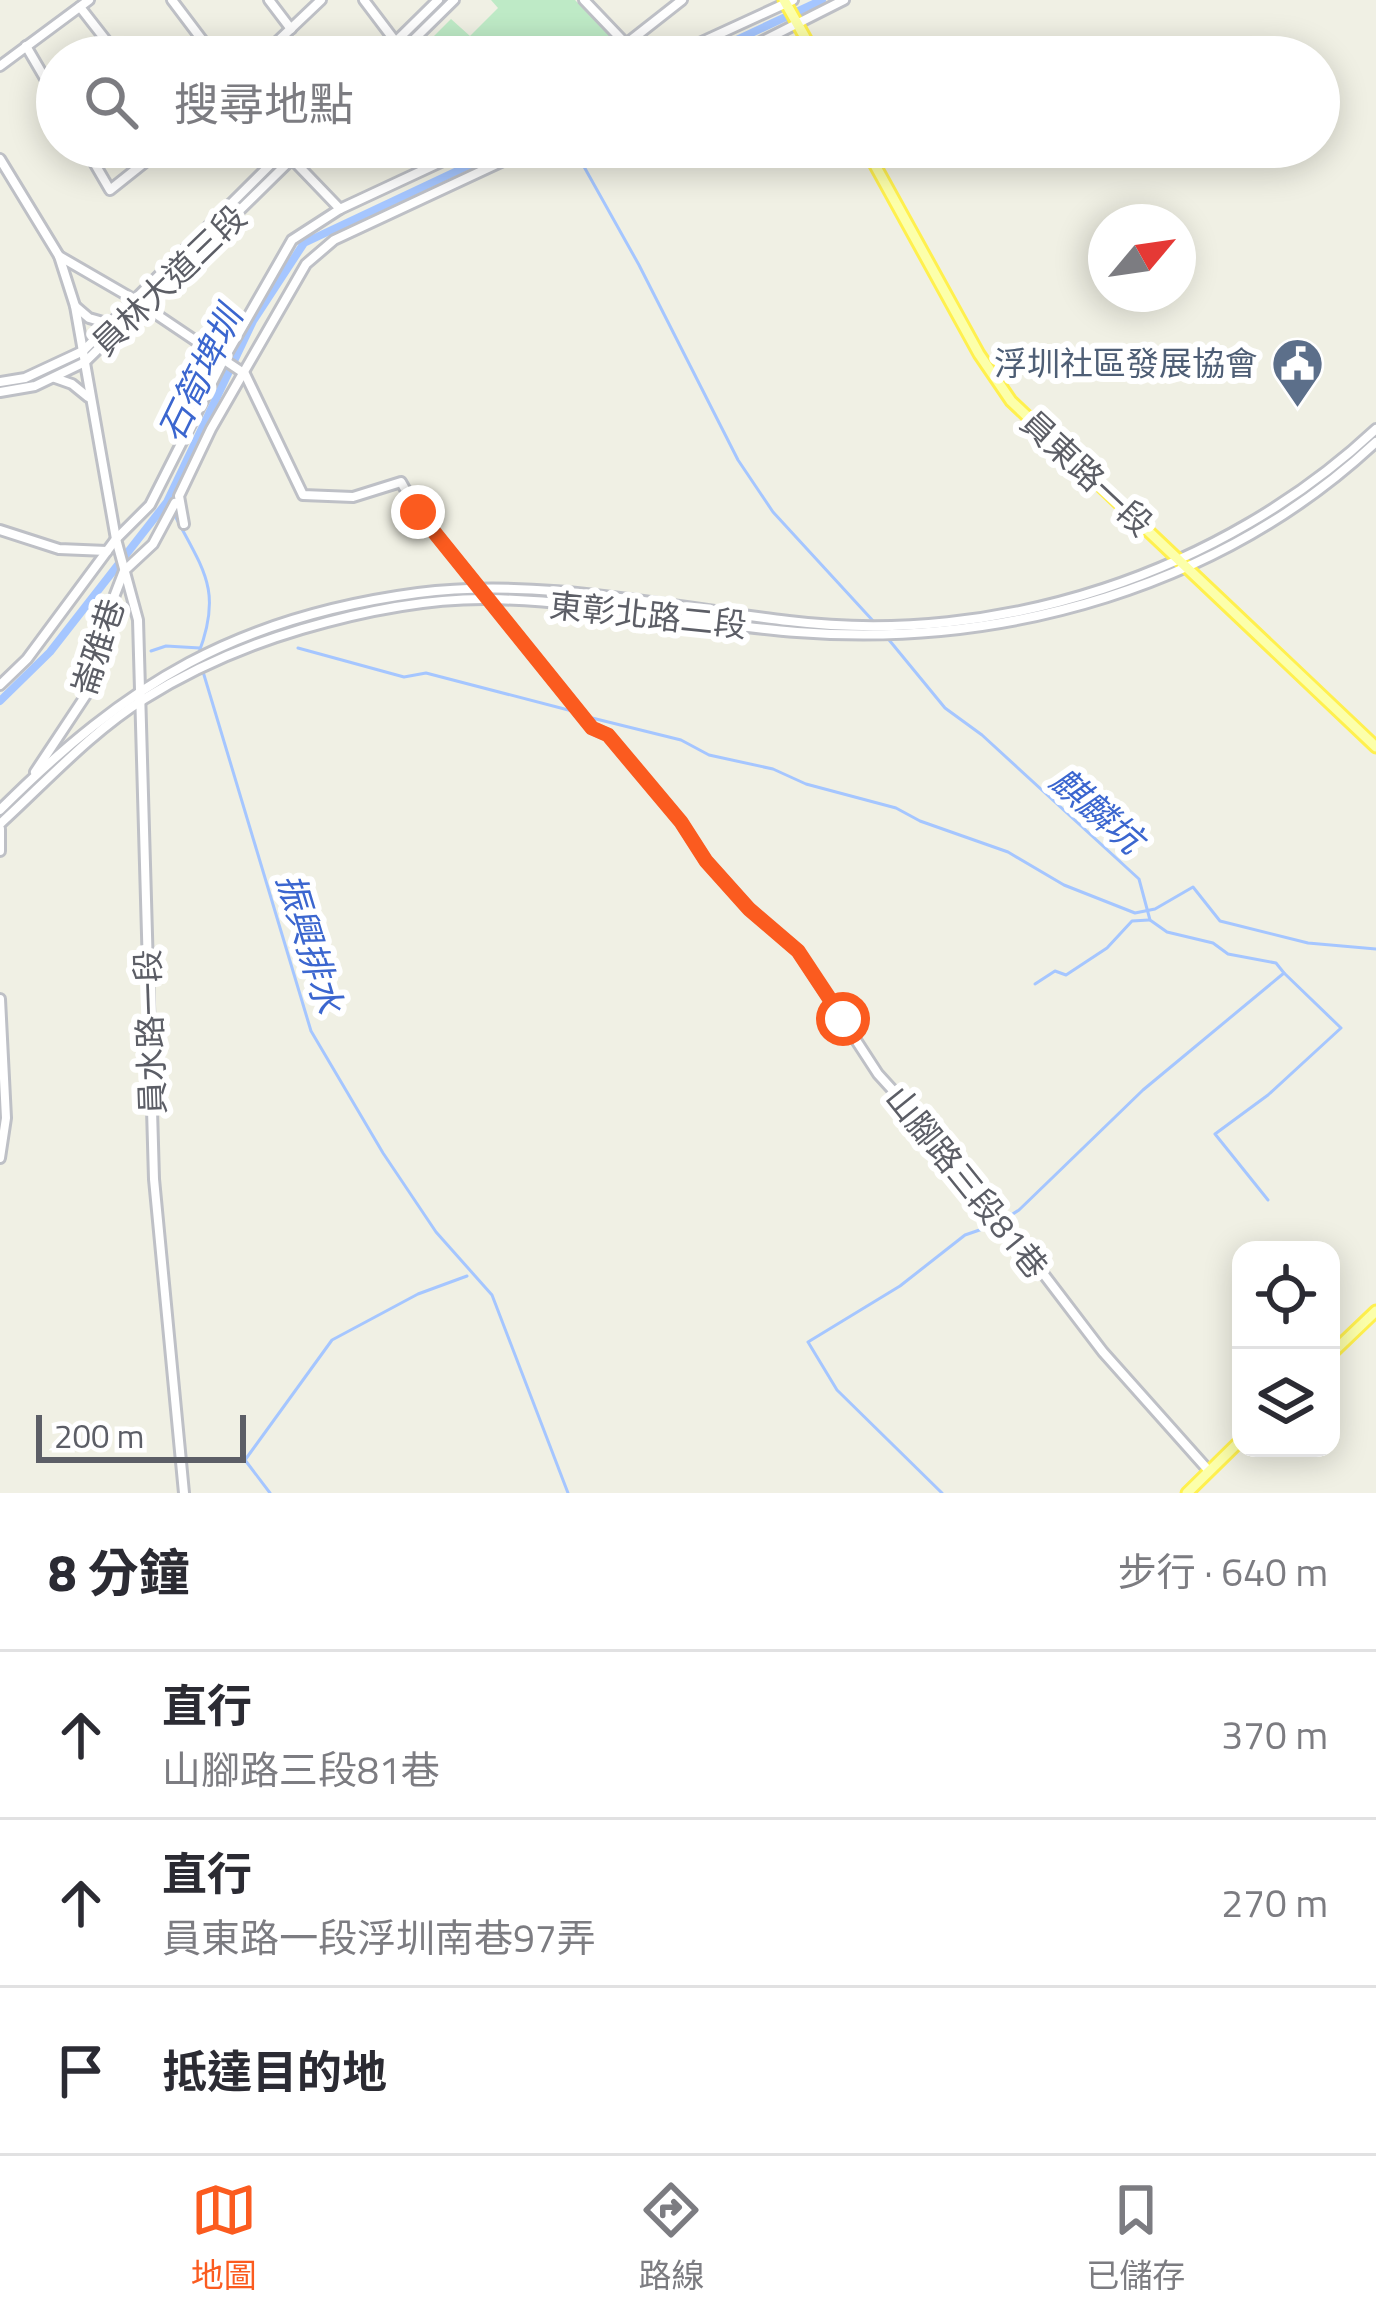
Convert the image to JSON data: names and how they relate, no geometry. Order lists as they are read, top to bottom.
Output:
{
  "streets": {
    "main road": ["員東路一段"],
    "street": [
      "員林大道三段",
      "東彰北路二段",
      "崙雅巷",
      "員水路一段",
      "山腳路三段81巷"
    ]
  },
  "crossings": [
    ["員林大道三段", "員水路一段"],
    ["員東路一段", "東彰北路二段"],
    ["東彰北路二段", "員水路一段"],
    ["東彰北路二段", "山腳路三段81巷"],
    ["崙雅巷", "員水路一段"]
  ],
  "water": ["石筍埤圳", "麒麟坑", "振興排水"],
  "places": {
    "public building": ["浮圳社區發展協會"]
  },
  "scale_bar": "200 m",
  "north": "top right",
  "page": {
    "search": "搜尋地點",
    "scale": "200 m",
    "heading": ["8 分鐘", "步行 · 640 m"],
    "list": [
      ["直行", "山腳路三段81巷", "370 m"],
      ["直行", "員東路一段浮圳南巷97弄", "270 m"],
      "抵達目的地"
    ],
    "nav": ["地圖", "路線", "已儲存"]
  }
}
